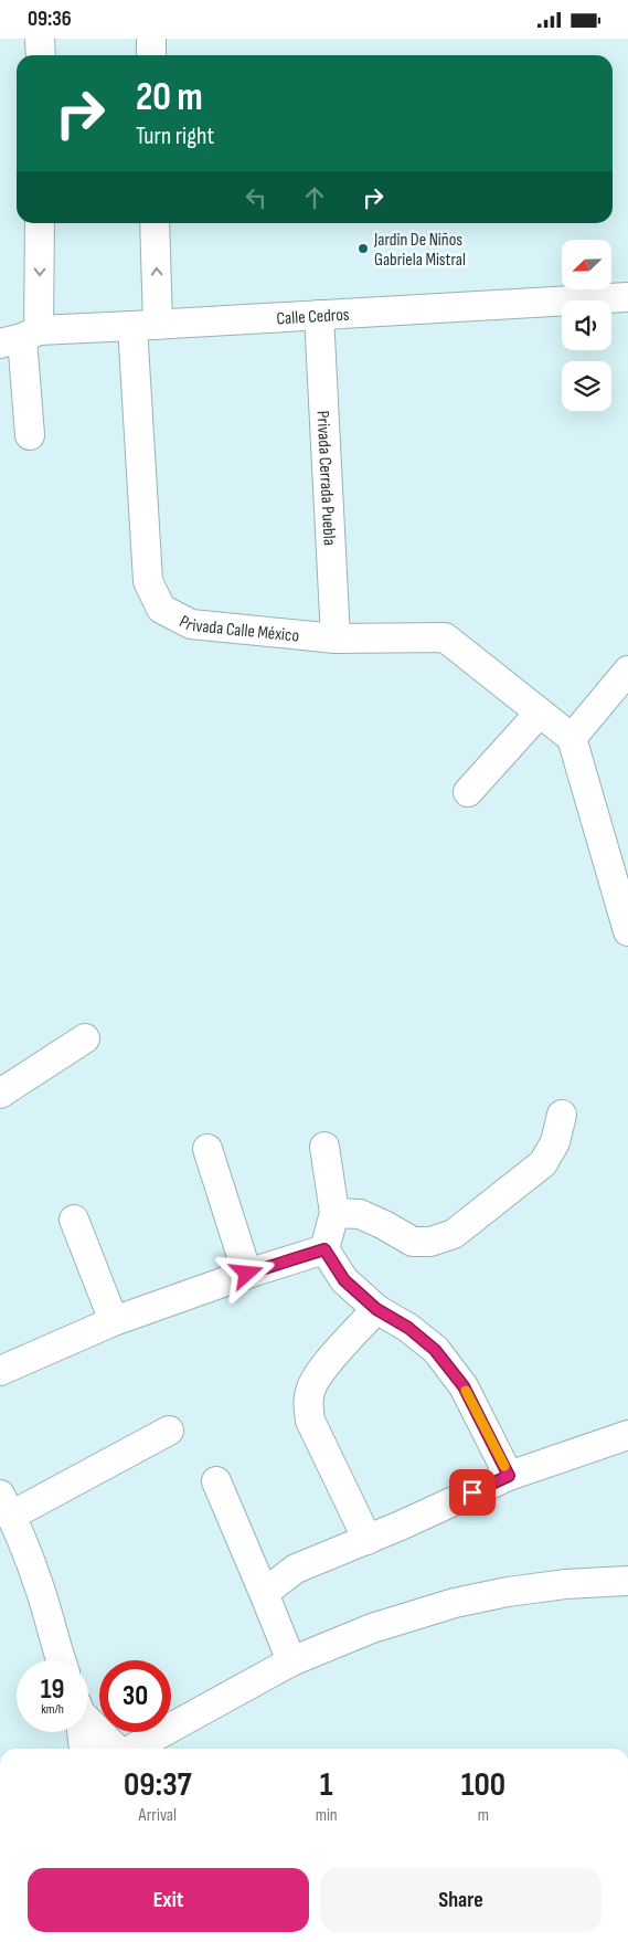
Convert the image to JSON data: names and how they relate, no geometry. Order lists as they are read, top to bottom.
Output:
{
  "streets": {
    "street": ["Calle Cedros", "Privada Cerrada Puebla", "Privada Calle México"]
  },
  "crossings": [
    ["Calle Cedros", "Privada Cerrada Puebla"],
    ["Calle Cedros", "Privada Calle México"],
    ["Privada Cerrada Puebla", "Privada Calle México"]
  ],
  "places": ["Jardin De Niños Gabriela Mistral"],
  "north": "bottom left",
  "page": {
    "status": "09:36",
    "turn": ["20 m", "Turn right"],
    "speed": "19 km/h",
    "limit": "30",
    "eta": [
      "09:37",
      "Arrival",
      "1",
      "min",
      "100",
      "m"
    ],
    "buttons": ["Exit", "Share"]
  }
}
